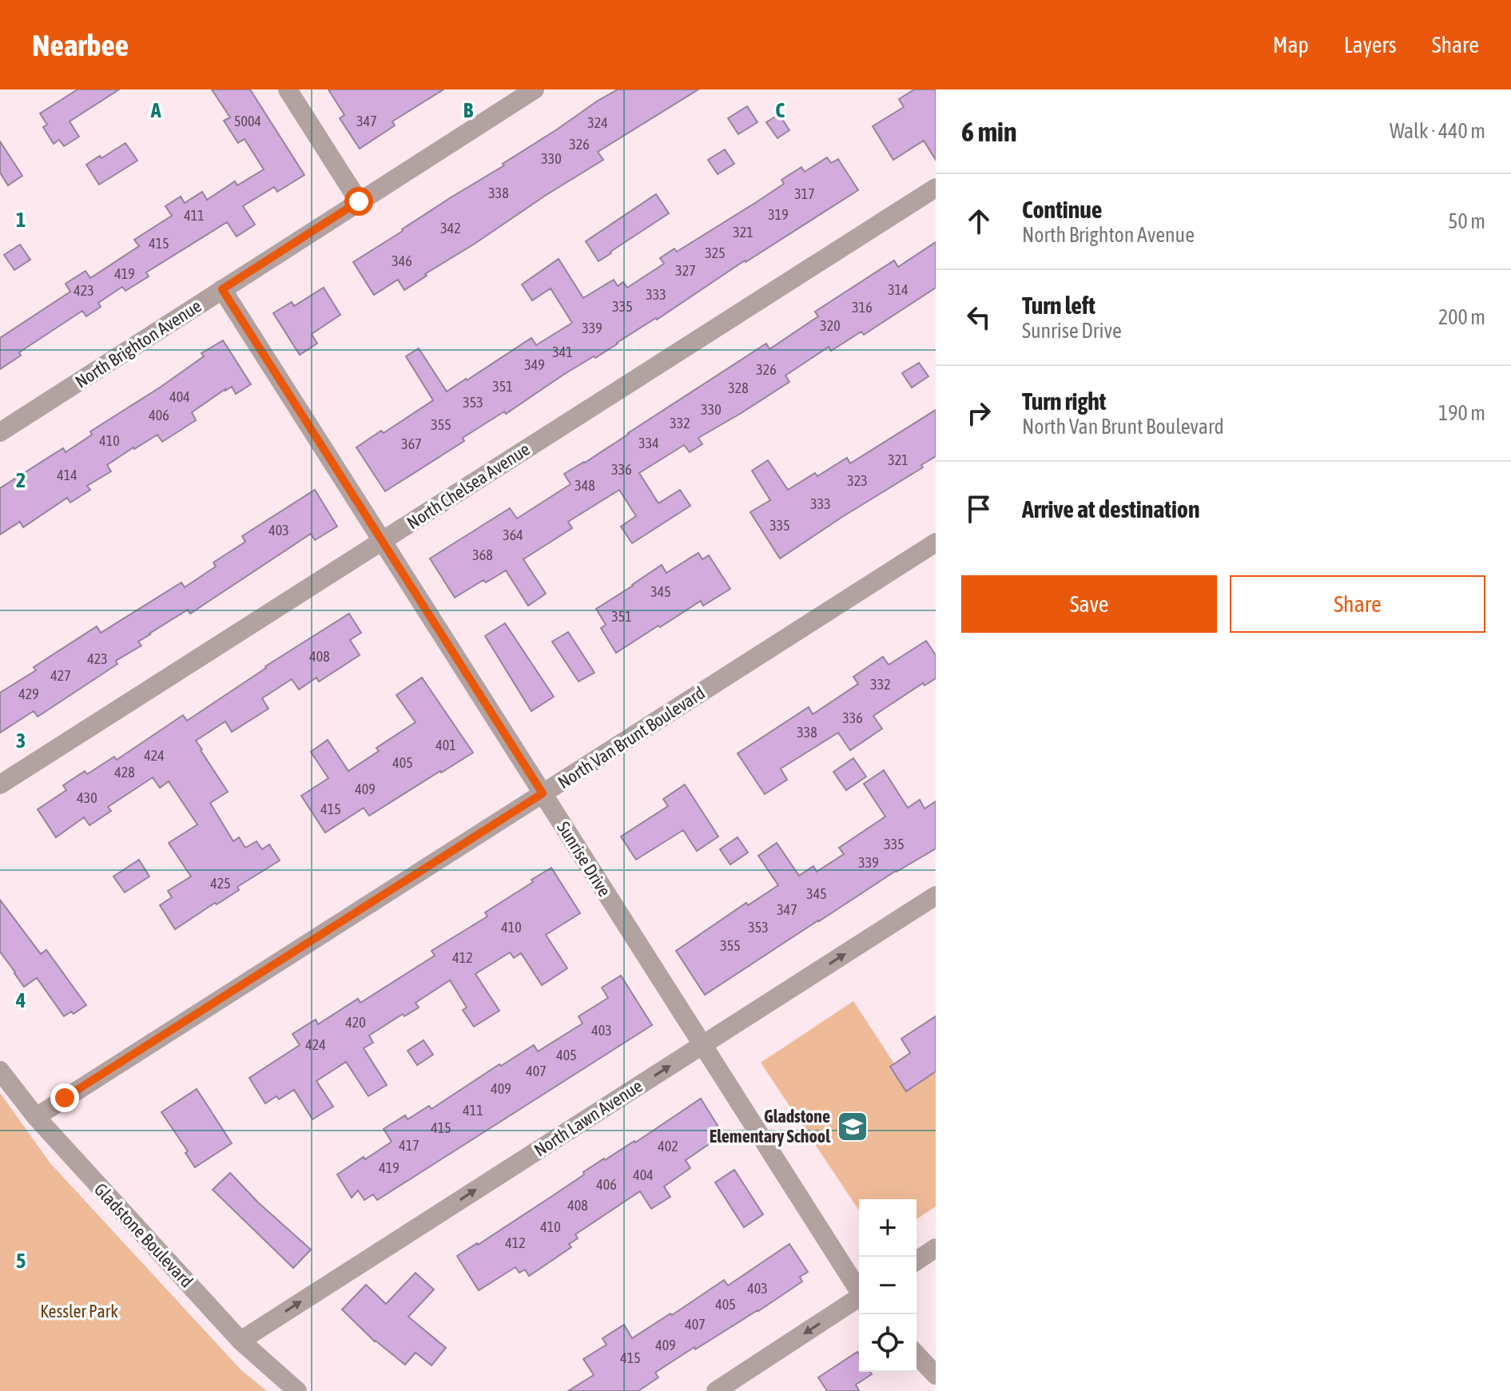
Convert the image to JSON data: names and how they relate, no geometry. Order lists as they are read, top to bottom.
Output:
{
  "streets": {
    "street": [
      "North Brighton Avenue",
      "North Chelsea Avenue",
      "North Van Brunt Boulevard",
      "Sunrise Drive",
      "North Lawn Avenue",
      "Gladstone Boulevard"
    ]
  },
  "crossings": [
    ["North Brighton Avenue", "Sunrise Drive"],
    ["North Chelsea Avenue", "Sunrise Drive"],
    ["North Van Brunt Boulevard", "Sunrise Drive"],
    ["North Van Brunt Boulevard", "Gladstone Boulevard"],
    ["Sunrise Drive", "North Lawn Avenue"],
    ["North Lawn Avenue", "Gladstone Boulevard"]
  ],
  "one_way": ["North Lawn Avenue"],
  "parks": ["Kessler Park"],
  "places": {
    "school or university": ["Gladstone Elementary School"]
  },
  "house_numbers": [
    "5004",
    "347",
    "324",
    "326",
    "330",
    "338",
    "317",
    "319",
    "411",
    "342",
    "321",
    "415",
    "325",
    "346",
    "327",
    "419",
    "314",
    "423",
    "333",
    "335",
    "316",
    "320",
    "339",
    "341",
    "349",
    "326",
    "351",
    "328",
    "404",
    "353",
    "330",
    "406",
    "332",
    "355",
    "410",
    "334",
    "367",
    "321",
    "336",
    "414",
    "323",
    "348",
    "333",
    "335",
    "403",
    "364",
    "368",
    "345",
    "351",
    "408",
    "423",
    "427",
    "332",
    "429",
    "336",
    "338",
    "401",
    "424",
    "405",
    "428",
    "409",
    "430",
    "415",
    "335",
    "339",
    "425",
    "345",
    "347",
    "410",
    "353",
    "355",
    "412",
    "420",
    "403",
    "424",
    "405",
    "407",
    "409",
    "411",
    "415",
    "417",
    "402",
    "419",
    "404",
    "406",
    "408",
    "410",
    "412",
    "403",
    "405",
    "407",
    "409",
    "415"
  ],
  "page": {
    "header": "Nearbee",
    "nav": ["Map", "Layers", "Share"],
    "heading": ["6 min", "Walk · 440 m"],
    "list": [
      ["Continue", "North Brighton Avenue", "50 m"],
      ["Turn left", "Sunrise Drive", "200 m"],
      ["Turn right", "North Van Brunt Boulevard", "190 m"],
      "Arrive at destination"
    ],
    "buttons": ["Save", "Share"],
    "map_buttons": ["+", "−"]
  },
  "grid": {
    "columns": ["A", "B", "C"],
    "rows": [
      "1",
      "2",
      "3",
      "4",
      "5"
    ]
  }
}
